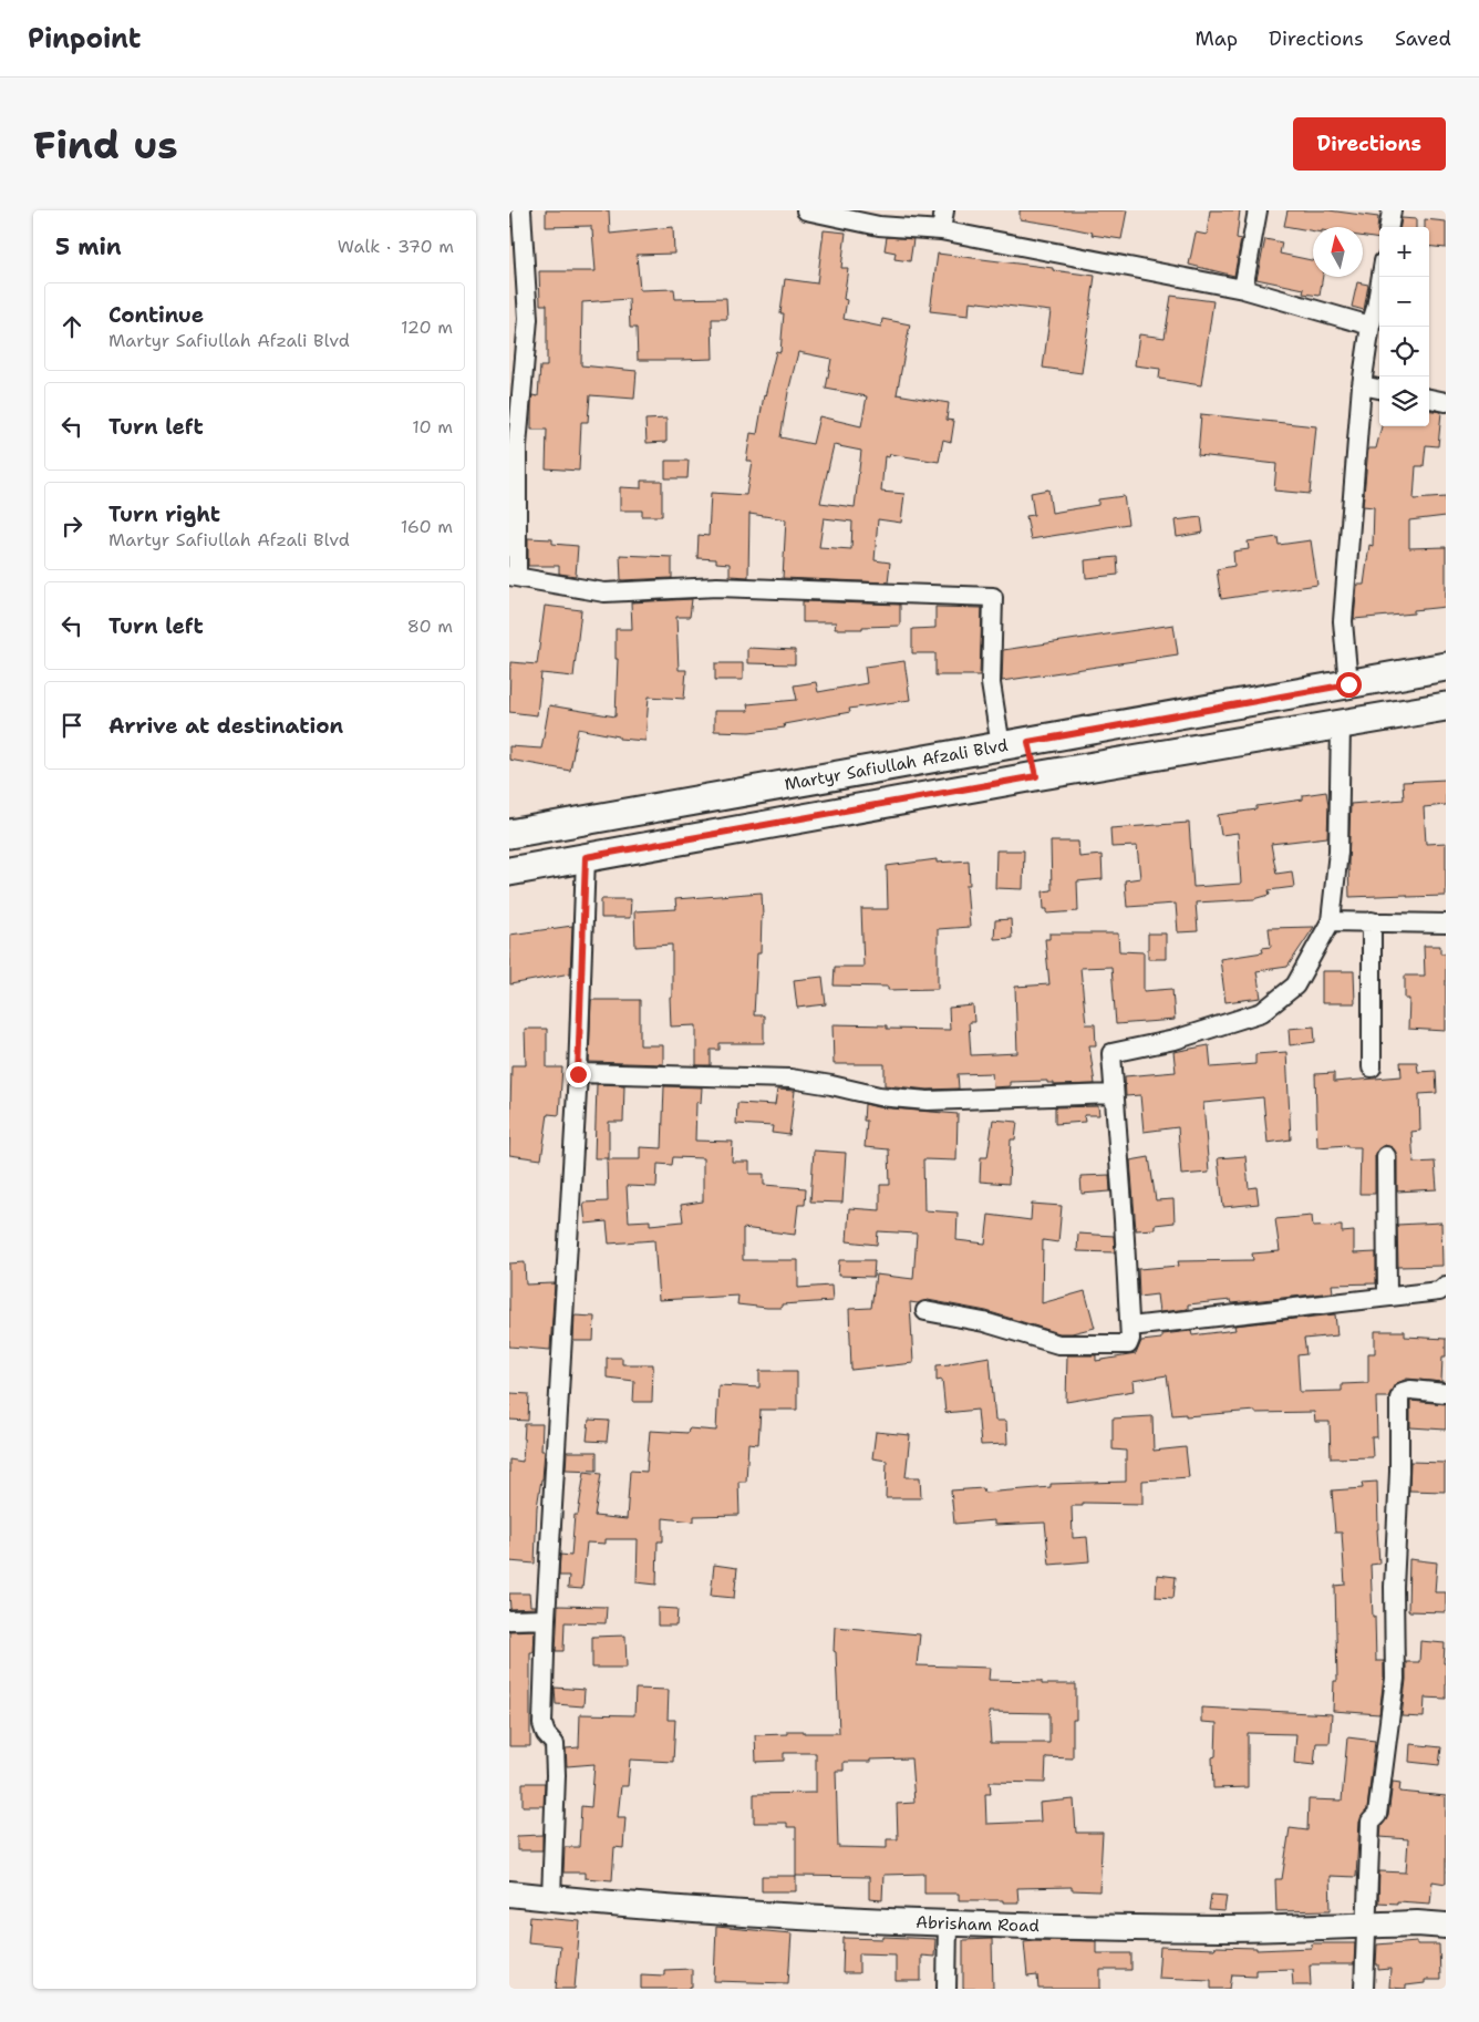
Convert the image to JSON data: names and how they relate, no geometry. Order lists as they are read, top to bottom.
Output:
{
  "streets": {
    "main road": ["Martyr Safiullah Afzali Blvd", "Abrisham Road"]
  },
  "north": "top",
  "page": {
    "header": "Pinpoint",
    "nav": ["Map", "Directions", "Saved"],
    "buttons": "Directions",
    "title": "Find us",
    "heading": ["5 min", "Walk · 370 m"],
    "map_buttons": ["+", "−"],
    "list": [
      ["Continue", "Martyr Safiullah Afzali Blvd", "120 m"],
      ["Turn left", "10 m"],
      ["Turn right", "Martyr Safiullah Afzali Blvd", "160 m"],
      ["Turn left", "80 m"],
      "Arrive at destination"
    ]
  }
}
